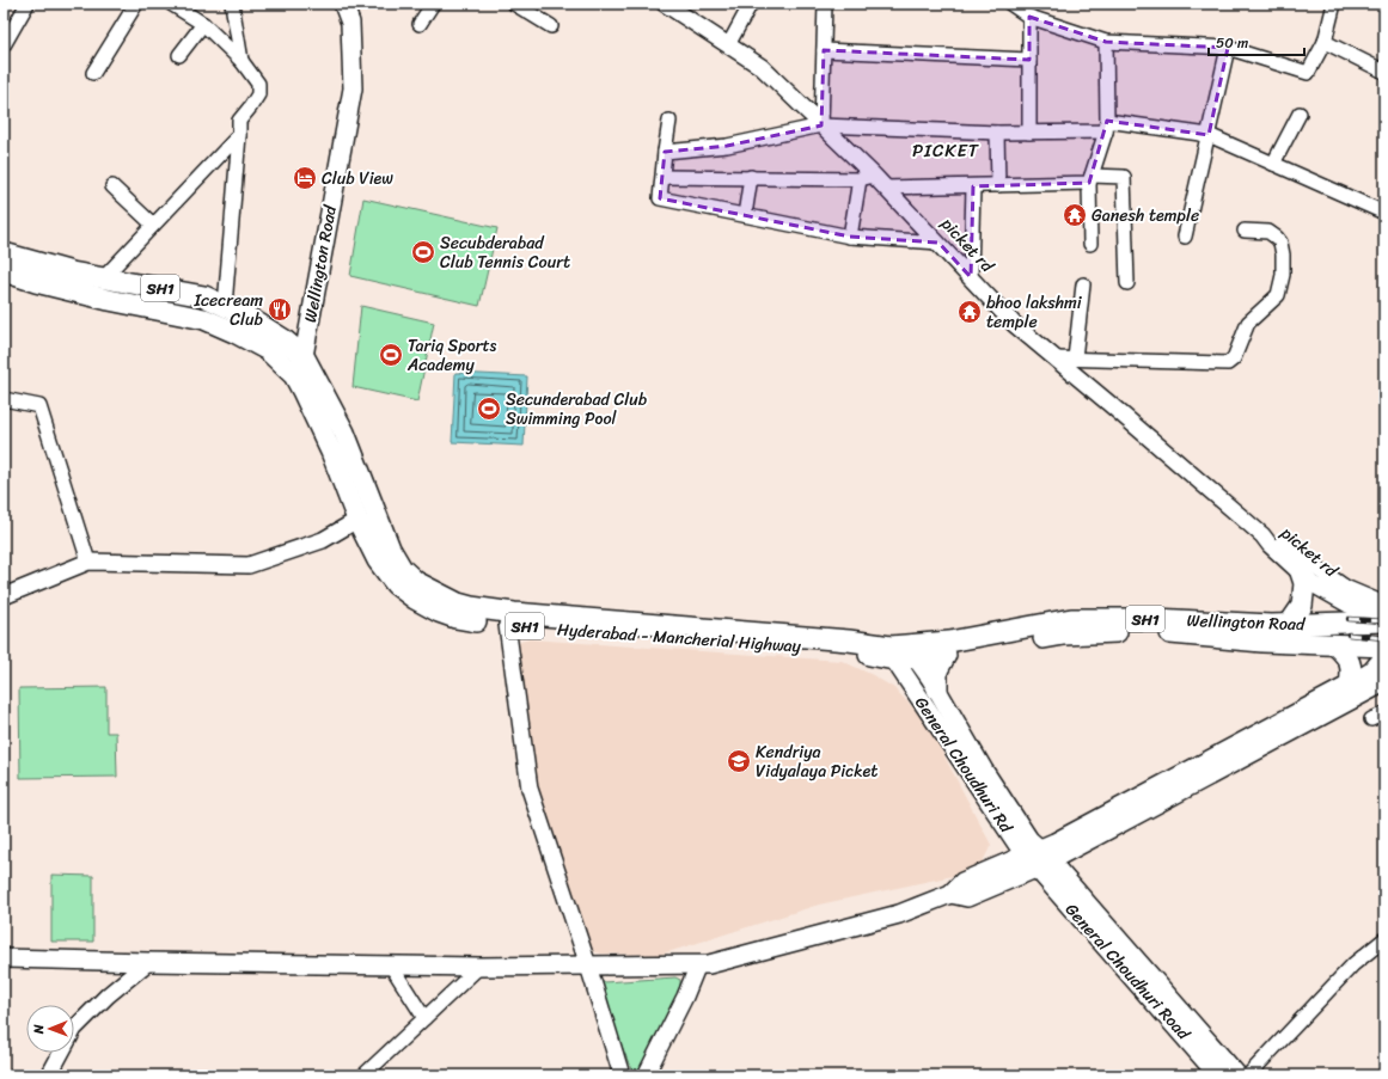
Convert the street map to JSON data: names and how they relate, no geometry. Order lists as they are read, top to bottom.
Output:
{
  "streets": {
    "main road": [
      "Wellington Road",
      "SH1",
      "Hyderabad - Mancherial Highway",
      "General Choudhuri Rd",
      "General Choudhuri Road"
    ],
    "street": ["picket rd"]
  },
  "crossings": [
    ["picket rd", "Wellington Road"],
    ["Wellington Road", "SH1"],
    ["Wellington Road", "Hyderabad - Mancherial Highway"],
    ["Wellington Road", "General Choudhuri Rd"],
    ["SH1", "Hyderabad - Mancherial Highway"],
    ["SH1", "General Choudhuri Rd"],
    ["Hyderabad - Mancherial Highway", "General Choudhuri Rd"],
    ["General Choudhuri Rd", "General Choudhuri Road"]
  ],
  "districts": ["PICKET"],
  "places": {
    "hotel": ["Club View"],
    "temple": ["Ganesh temple", "bhoo lakshmi temple"],
    "sports": ["Secubderabad Club Tennis Court", "Tariq Sports Academy", "Secunderabad Club Swimming Pool"],
    "restaurant": ["Icecream Club"],
    "school or university": ["Kendriya Vidyalaya Picket"]
  },
  "scale_bar": "50 m",
  "north": "left"
}
